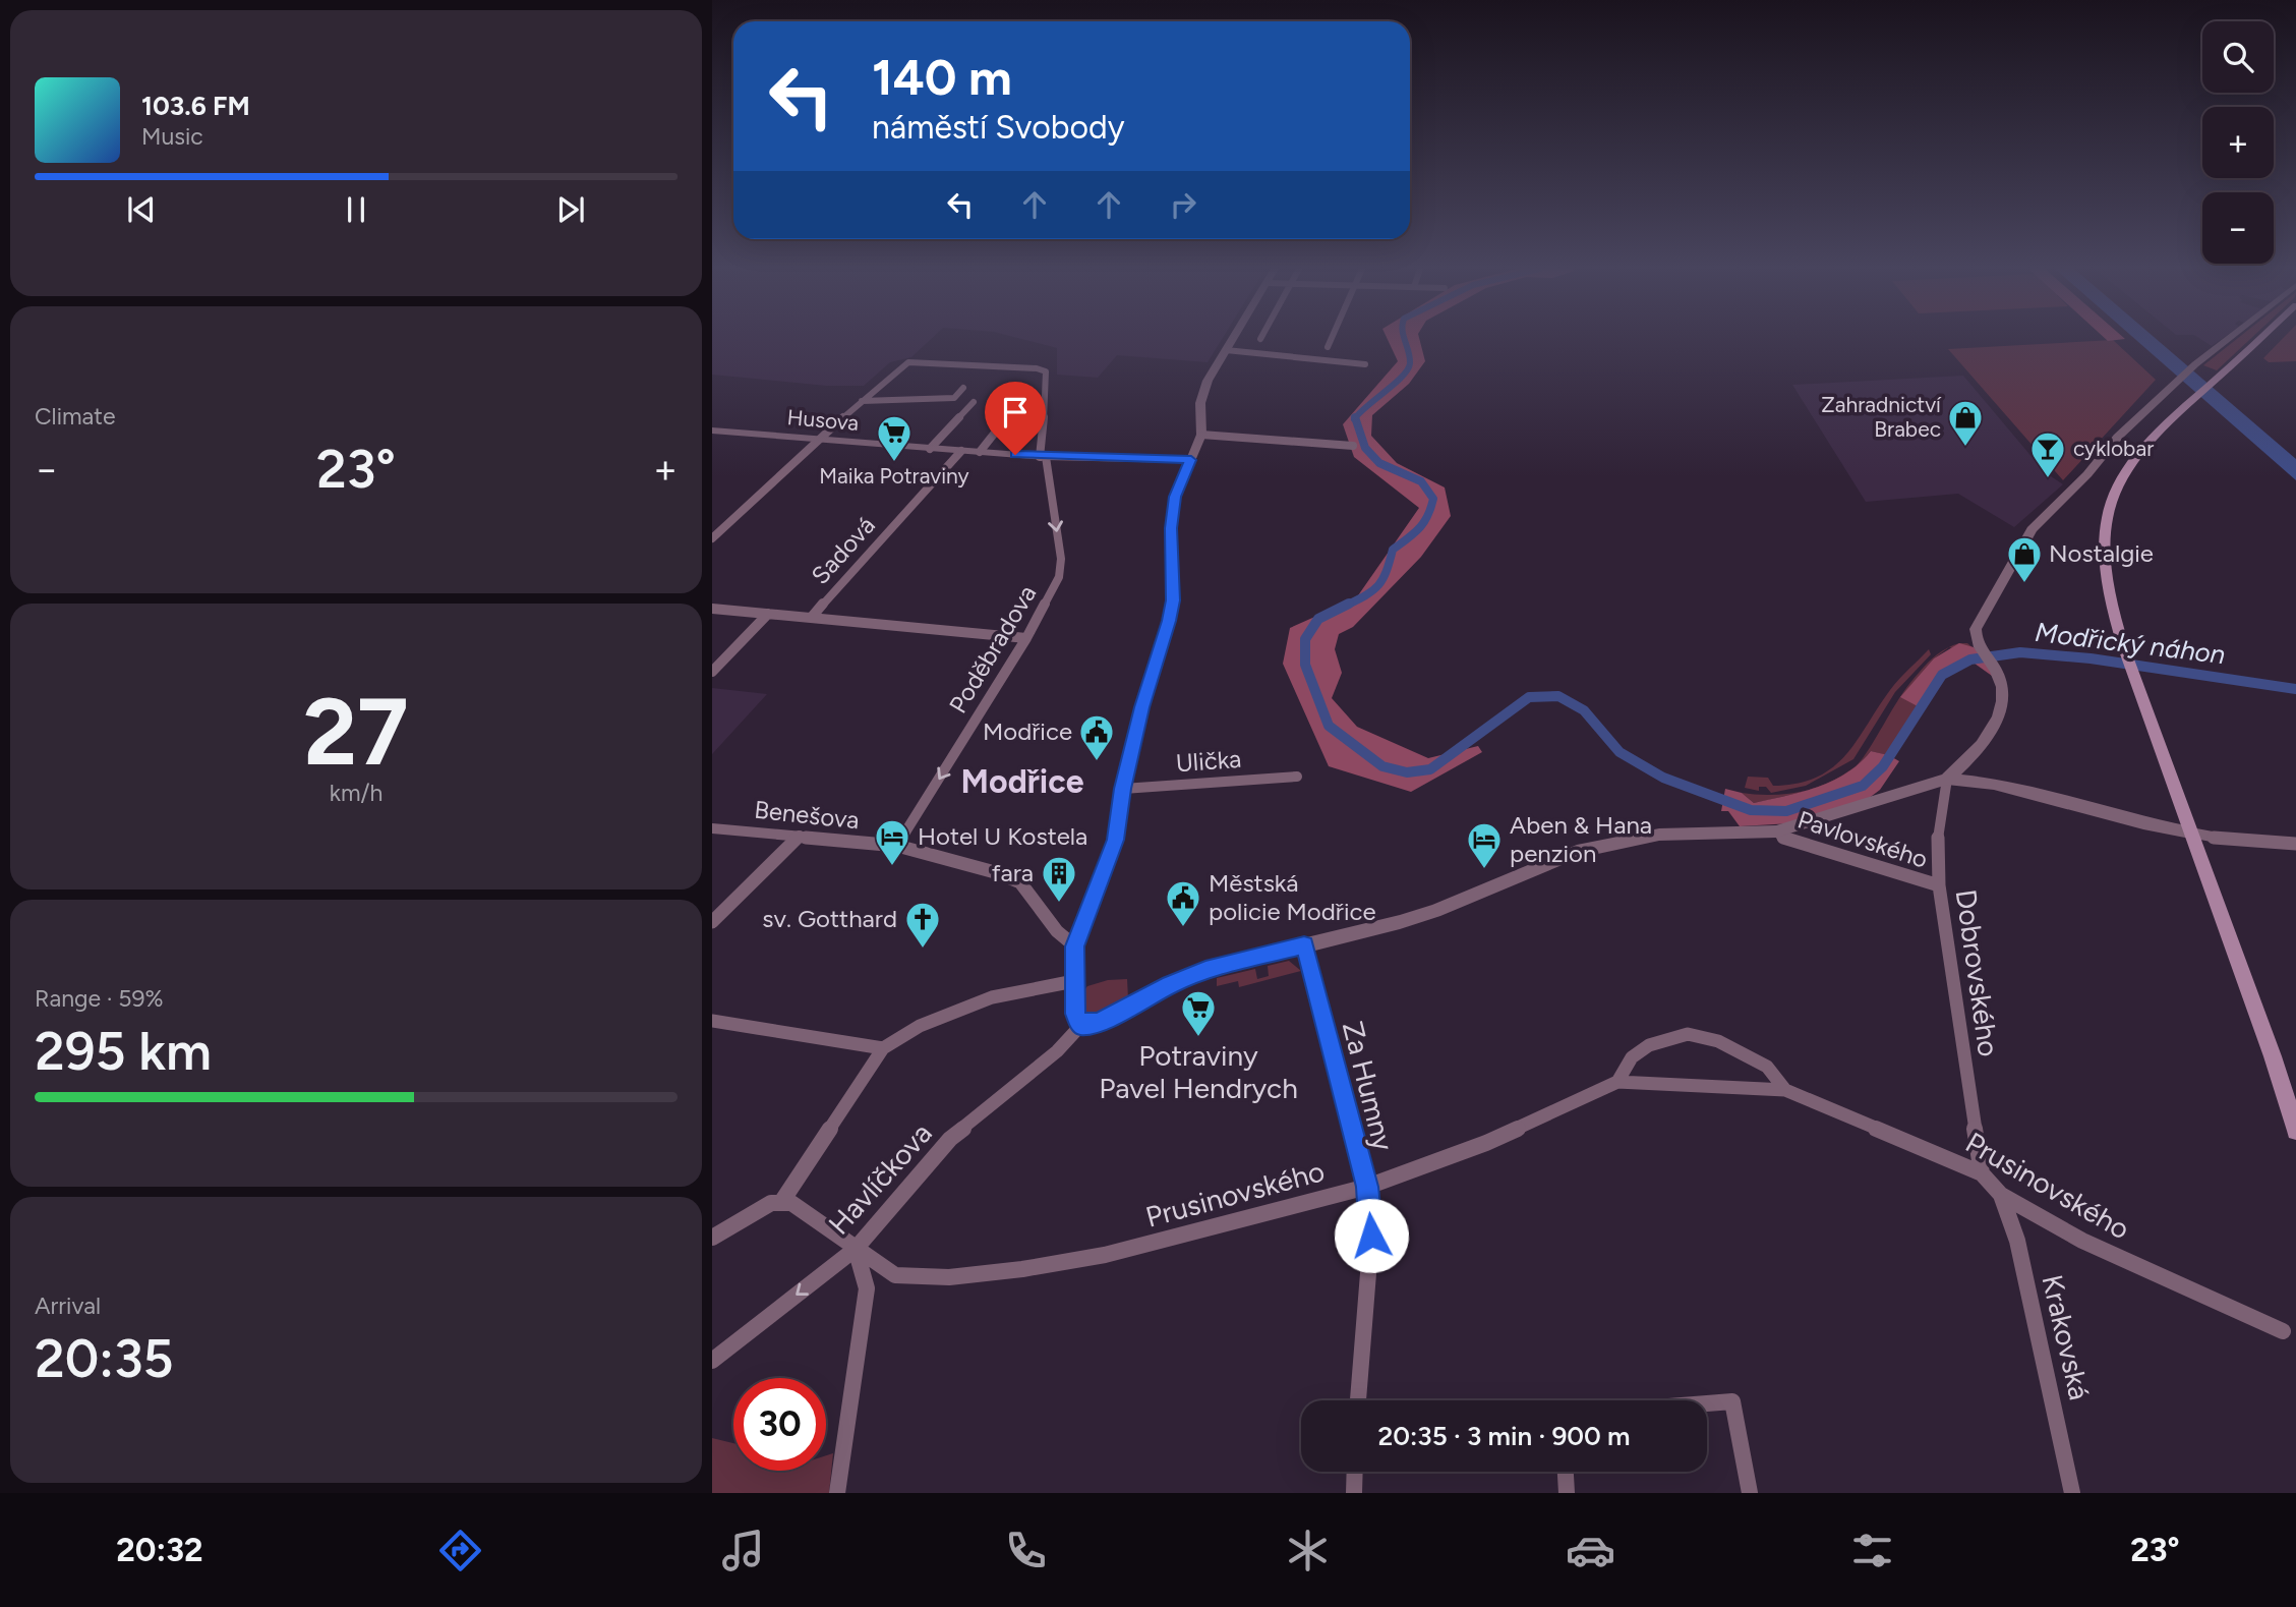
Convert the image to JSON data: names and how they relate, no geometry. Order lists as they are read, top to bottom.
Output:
{
  "streets": {
    "street": [
      "Husova",
      "Sadová",
      "Poděbradova",
      "Ulička",
      "Benešova",
      "Pavlovského",
      "Dobrovského",
      "Za Humny",
      "Havlíčkova",
      "Prusinovského",
      "Krakovská"
    ]
  },
  "crossings": [
    ["Husova", "Sadová"],
    ["Husova", "Poděbradova"],
    ["Sadová", "Poděbradova"],
    ["Poděbradova", "Benešova"],
    ["Pavlovského", "Dobrovského"],
    ["Dobrovského", "Prusinovského"],
    ["Za Humny", "Prusinovského"],
    ["Havlíčkova", "Prusinovského"],
    ["Prusinovského", "Krakovská"]
  ],
  "one_way": ["Poděbradova"],
  "districts": ["Modřice"],
  "water": ["Modřický náhon"],
  "places": {
    "shop": ["Zahradnictví Brabec", "Nostalgie"],
    "supermarket": ["Maika Potraviny", "Potraviny Pavel Hendrych"],
    "bar": ["cyklobar"],
    "public building": ["Modřice", "Městská policie Modřice"],
    "hotel": ["Hotel U Kostela", "Aben & Hana penzion"],
    "building": ["fara"],
    "church": ["sv. Gotthard"]
  },
  "page": {
    "map_buttons": ["+", "−"],
    "turn": ["140 m", "náměstí Svobody"],
    "song": ["103.6 FM", "Music"],
    "tile": [
      "Climate",
      ["27", "km/h"],
      ["Range · 59%", "295 km"],
      ["Arrival", "20:35"]
    ],
    "heat": ["−", "23°", "+"],
    "limit": "30",
    "trip": "20:35 · 3 min · 900 m",
    "tabs": ["20:32", "23°"]
  }
}
